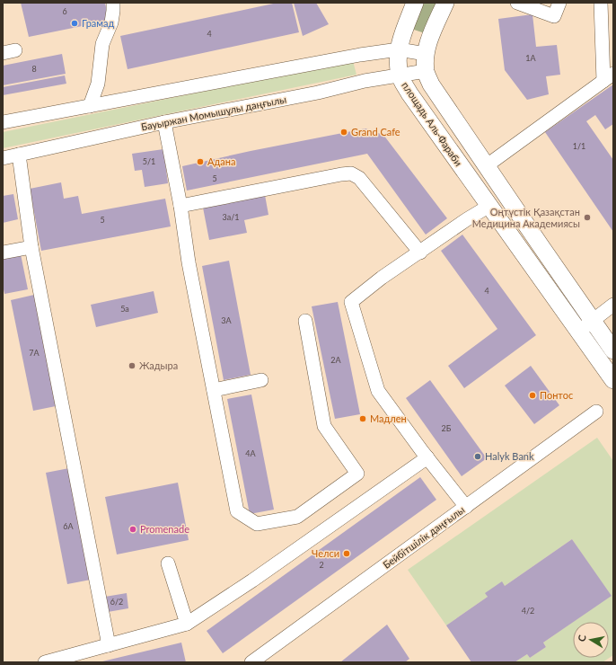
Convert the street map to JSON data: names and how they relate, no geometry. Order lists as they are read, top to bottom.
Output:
{
  "streets": {
    "main road": ["площадь Аль-Фараби"],
    "street": ["Бауыржан Момышұлы даңғылы", "Бейбітшілік даңғылы"]
  },
  "crossings": [
    ["Бауыржан Момышұлы даңғылы", "площадь Аль-Фараби"]
  ],
  "places": [
    "Грамад",
    "Grand Cafe",
    "Адана",
    "Оңтүстік Қазақстан Медицина Академиясы",
    "Жадыра",
    "Понтос",
    "Мадлен",
    "Halyk Bank",
    "Promenade",
    "Челси"
  ],
  "house_numbers": [
    "6",
    "4",
    "1А",
    "8",
    "1/1",
    "5/1",
    "5",
    "3а/1",
    "5",
    "4",
    "5а",
    "3А",
    "7А",
    "2А",
    "2Б",
    "4А",
    "6А",
    "2",
    "6/2",
    "4/2"
  ],
  "north": "left"
}
